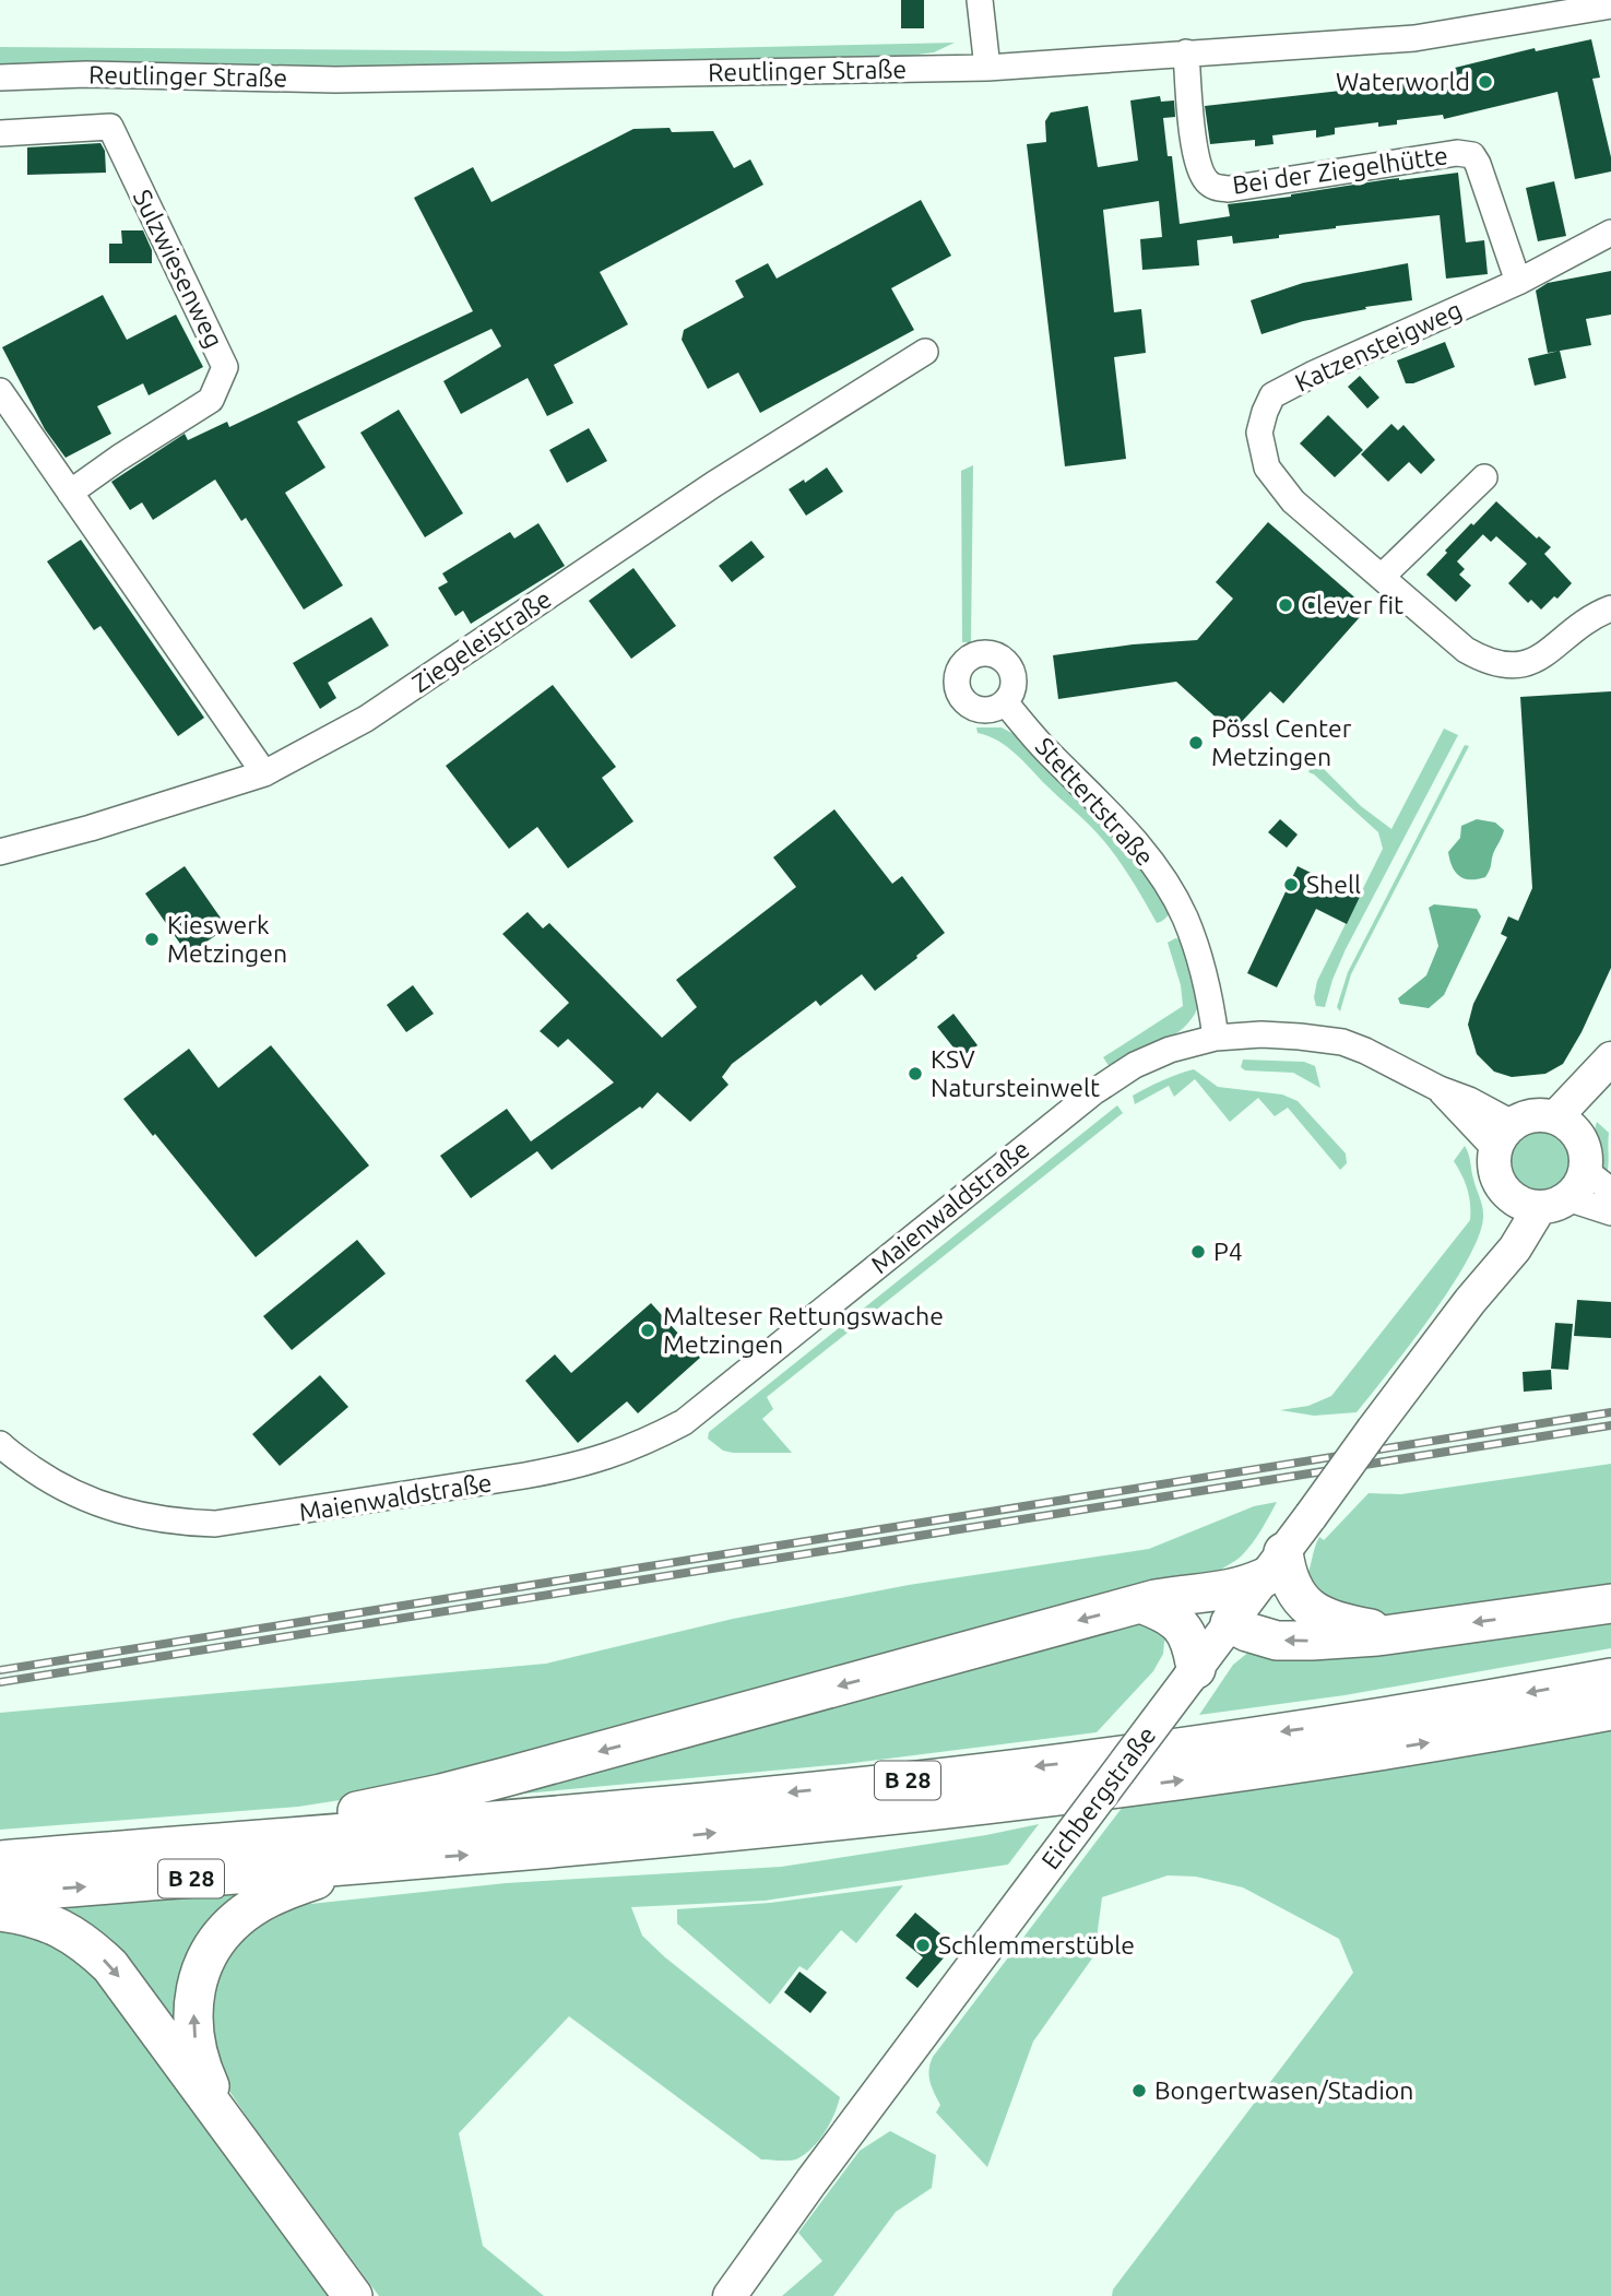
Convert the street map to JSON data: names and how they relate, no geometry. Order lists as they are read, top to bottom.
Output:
{
  "streets": {
    "highway": ["B 28"],
    "main road": ["Eichbergstraße"],
    "street": [
      "Reutlinger Straße",
      "Bei der Ziegelhütte",
      "Sulzwiesenweg",
      "Katzensteigweg",
      "Ziegeleistraße",
      "Stettertstraße",
      "Maienwaldstraße"
    ]
  },
  "crossings": [
    ["Reutlinger Straße", "Bei der Ziegelhütte"],
    ["Bei der Ziegelhütte", "Katzensteigweg"],
    ["Stettertstraße", "Maienwaldstraße"],
    ["Maienwaldstraße", "Eichbergstraße"]
  ],
  "places": [
    "Waterworld",
    "Clever fit",
    "Pössl Center Metzingen",
    "Shell",
    "Kieswerk Metzingen",
    "KSV Natursteinwelt",
    "P4",
    "Malteser Rettungswache Metzingen",
    "Schlemmerstüble",
    "Bongertwasen/Stadion"
  ]
}
